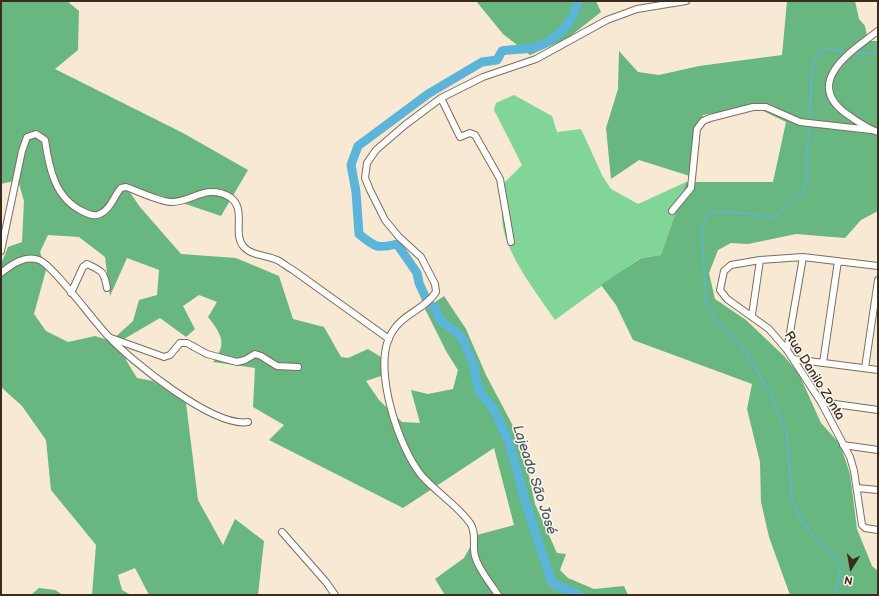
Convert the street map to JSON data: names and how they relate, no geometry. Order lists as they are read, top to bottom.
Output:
{
  "streets": {
    "street": ["Rua Danilo Zonta"]
  },
  "water": ["Lajeado São José"],
  "north": "bottom"
}
